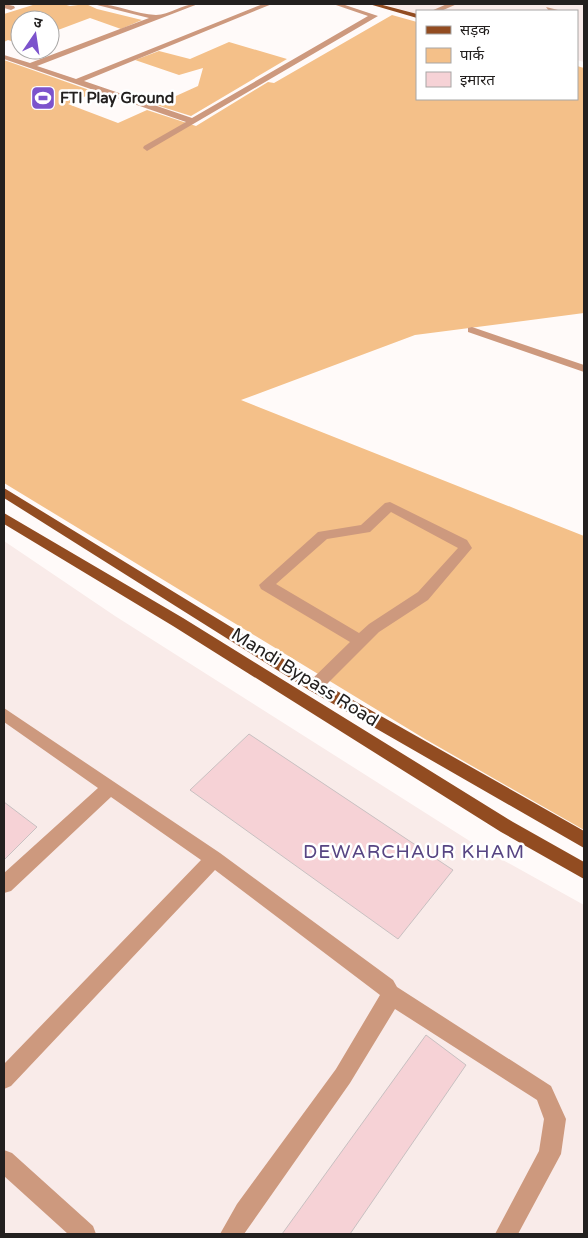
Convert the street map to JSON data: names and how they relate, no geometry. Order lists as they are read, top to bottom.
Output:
{
  "streets": {
    "main road": ["Mandi Bypass Road"]
  },
  "districts": ["DEWARCHAUR KHAM"],
  "places": {
    "sports": ["FTI Play Ground"]
  },
  "legend": ["सड़क", "पार्क", "इमारत"],
  "north": "top"
}
